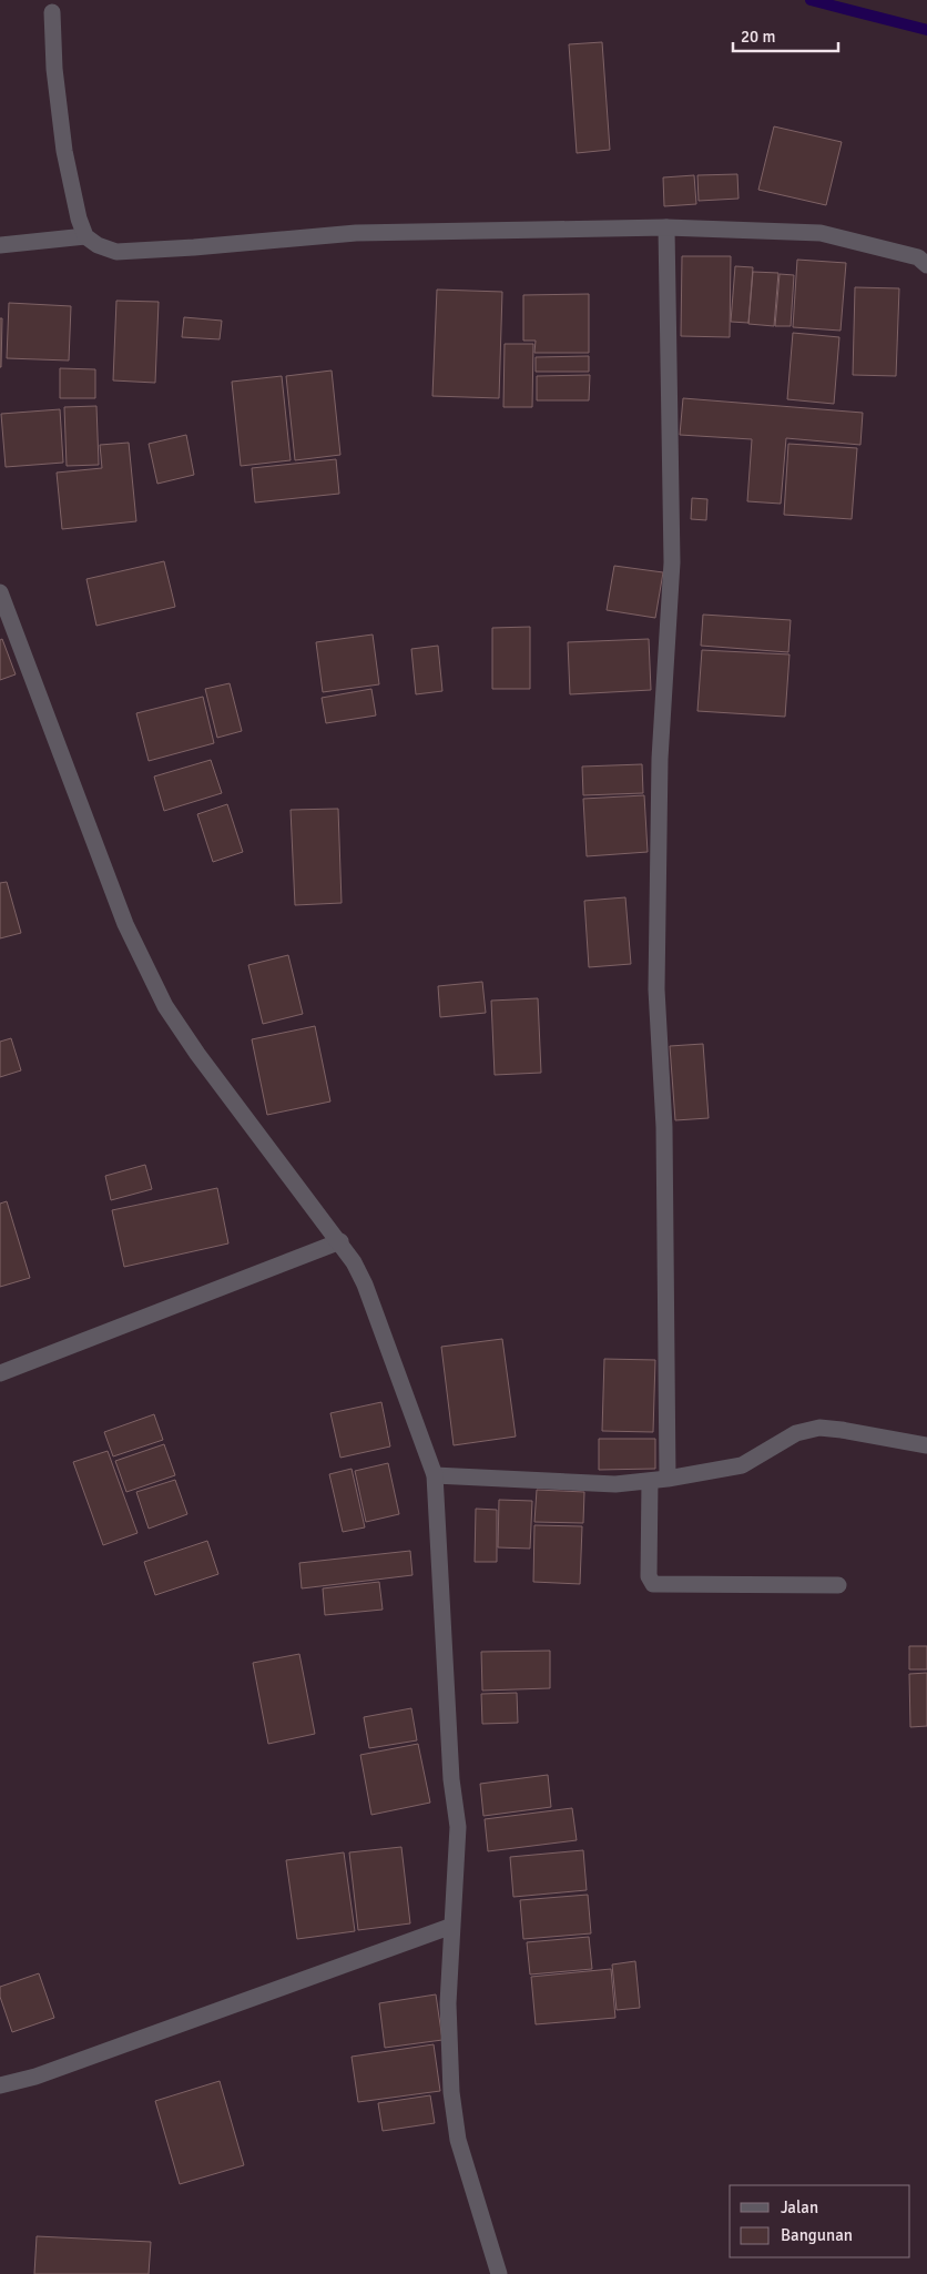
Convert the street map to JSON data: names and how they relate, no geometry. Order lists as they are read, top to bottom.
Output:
{
  "legend": ["Jalan", "Bangunan"],
  "scale_bar": "20 m"
}
